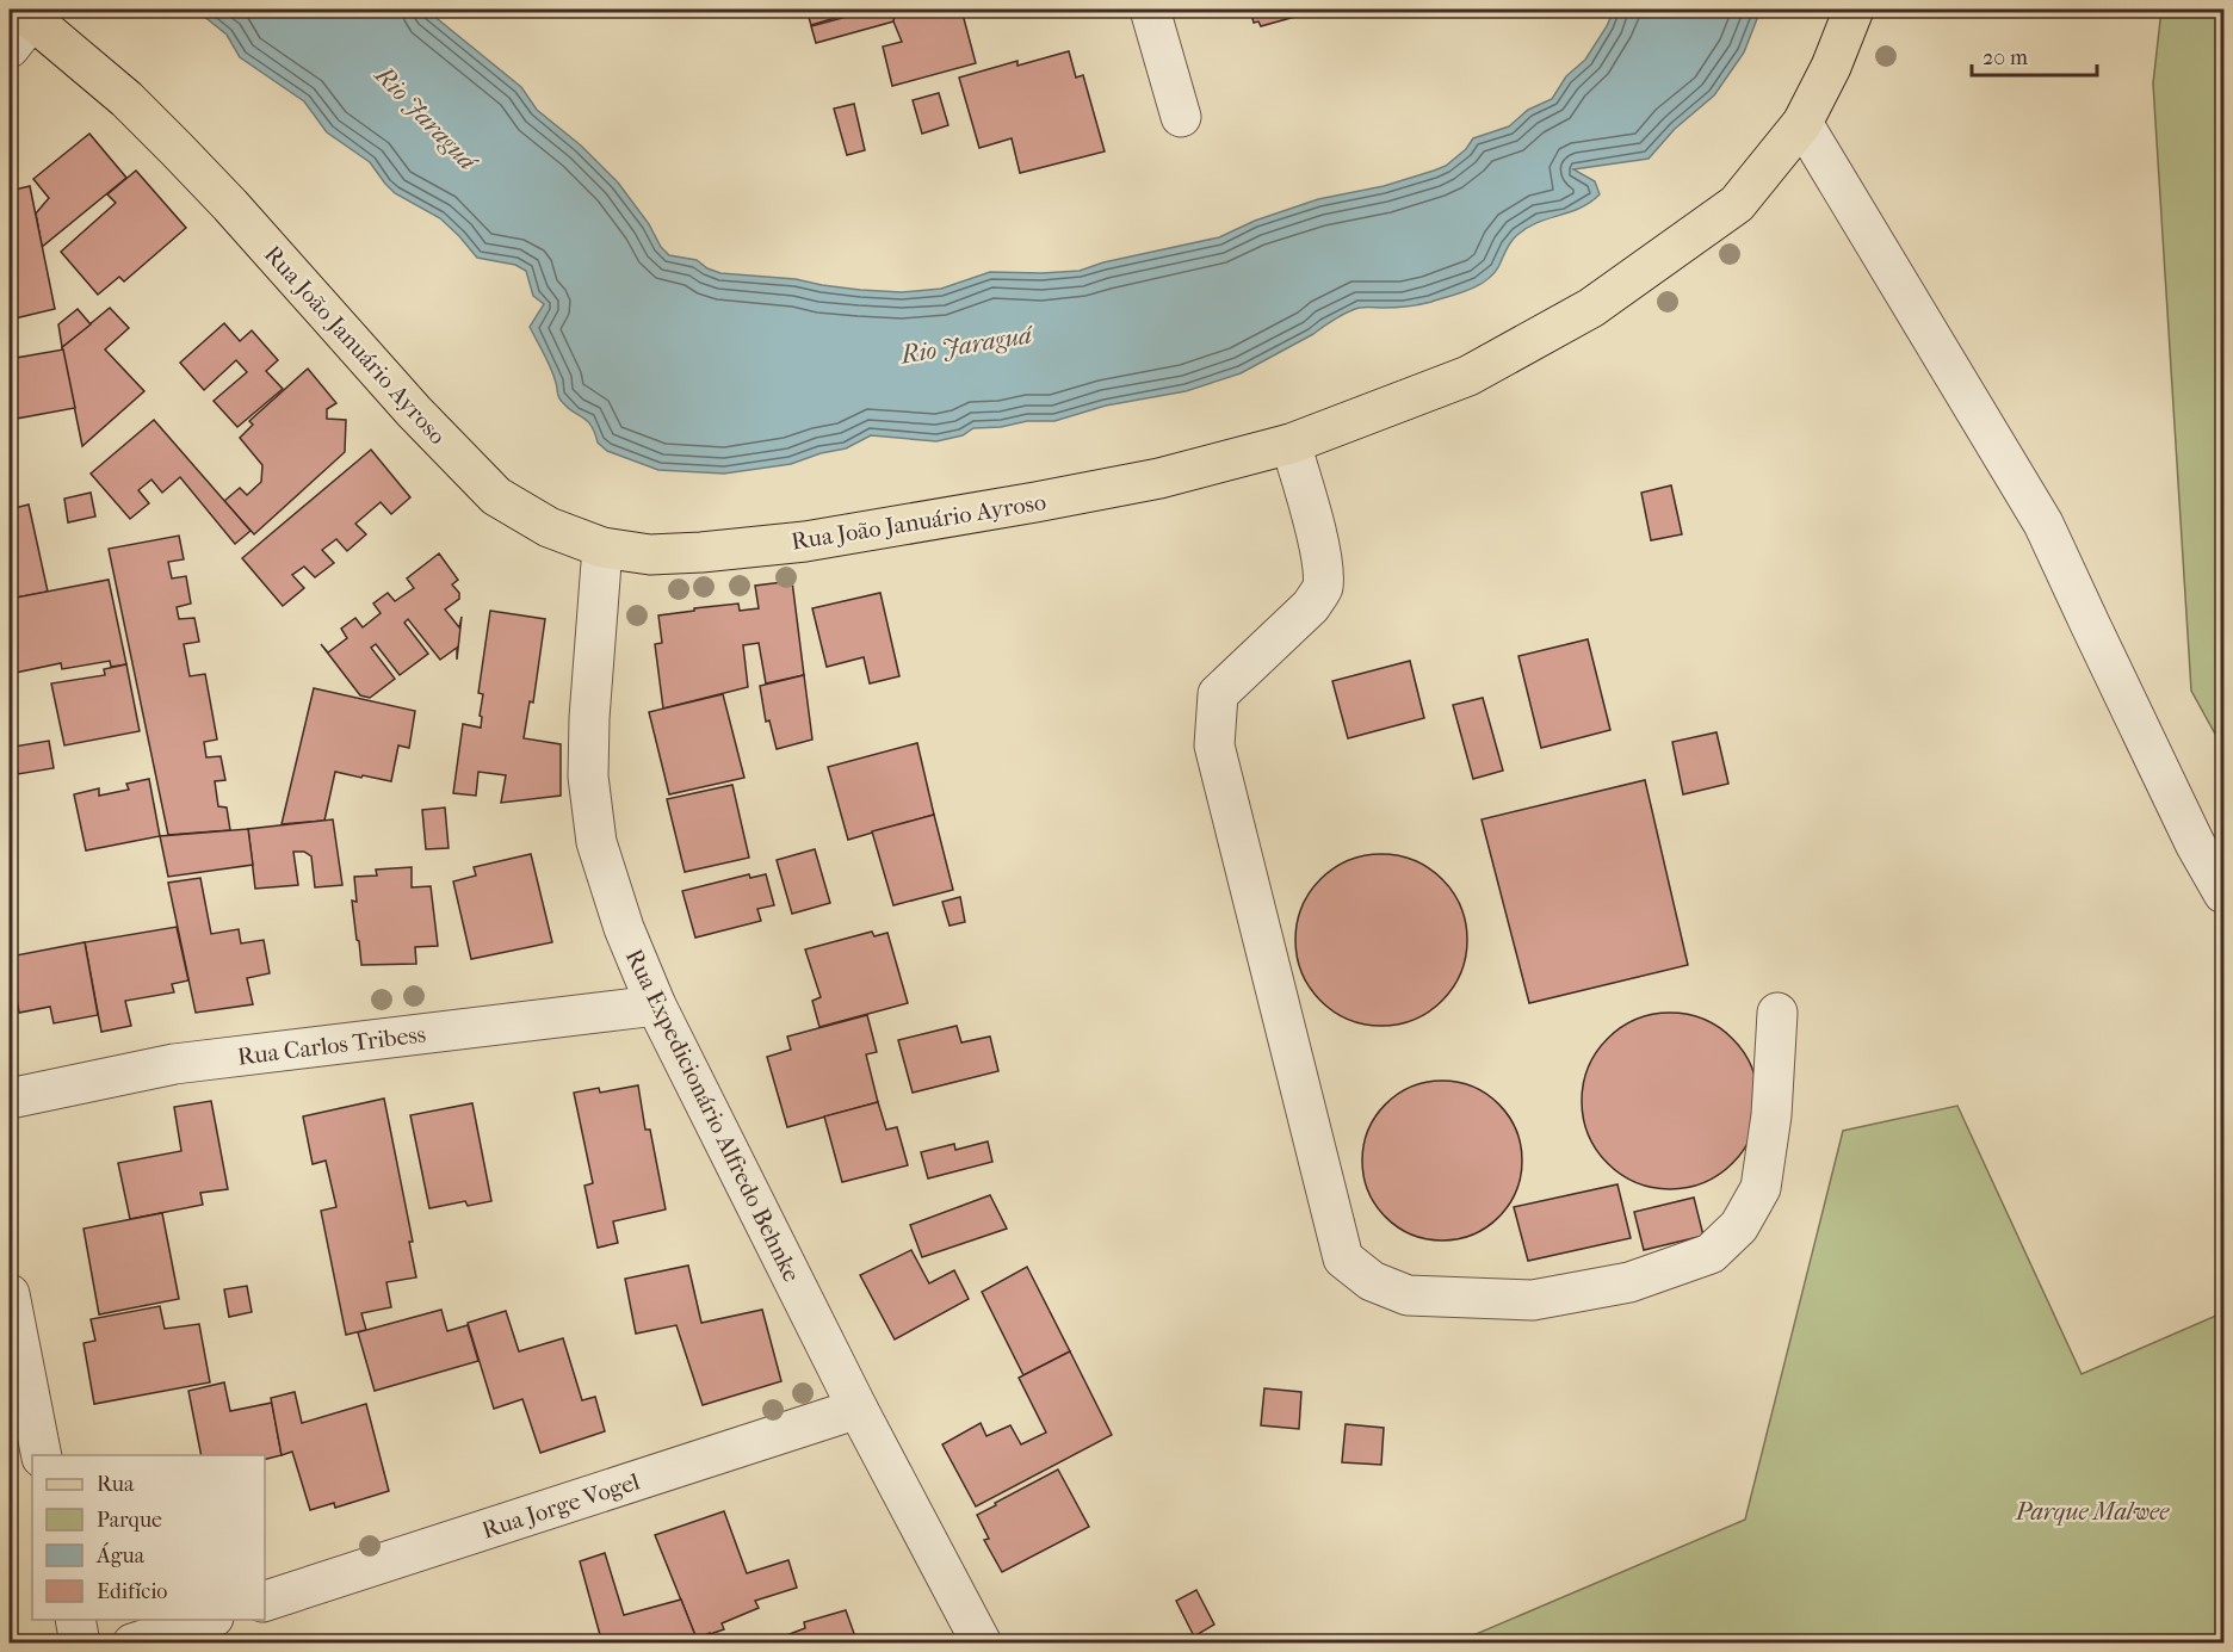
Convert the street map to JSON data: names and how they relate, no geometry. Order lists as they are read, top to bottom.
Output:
{
  "streets": {
    "main road": ["Rua João Januário Ayroso"],
    "street": ["Rua Carlos Tribess", "Rua Expedicionário Alfredo Behnke", "Rua Jorge Vogel"]
  },
  "crossings": [
    ["Rua João Januário Ayroso", "Rua Expedicionário Alfredo Behnke"],
    ["Rua Carlos Tribess", "Rua Expedicionário Alfredo Behnke"],
    ["Rua Expedicionário Alfredo Behnke", "Rua Jorge Vogel"]
  ],
  "water": ["Rio Jaraguá"],
  "parks": ["Parque Malwee"],
  "legend": [
    "Rua",
    "Parque",
    "Água",
    "Edifício"
  ],
  "scale_bar": "20 m"
}
